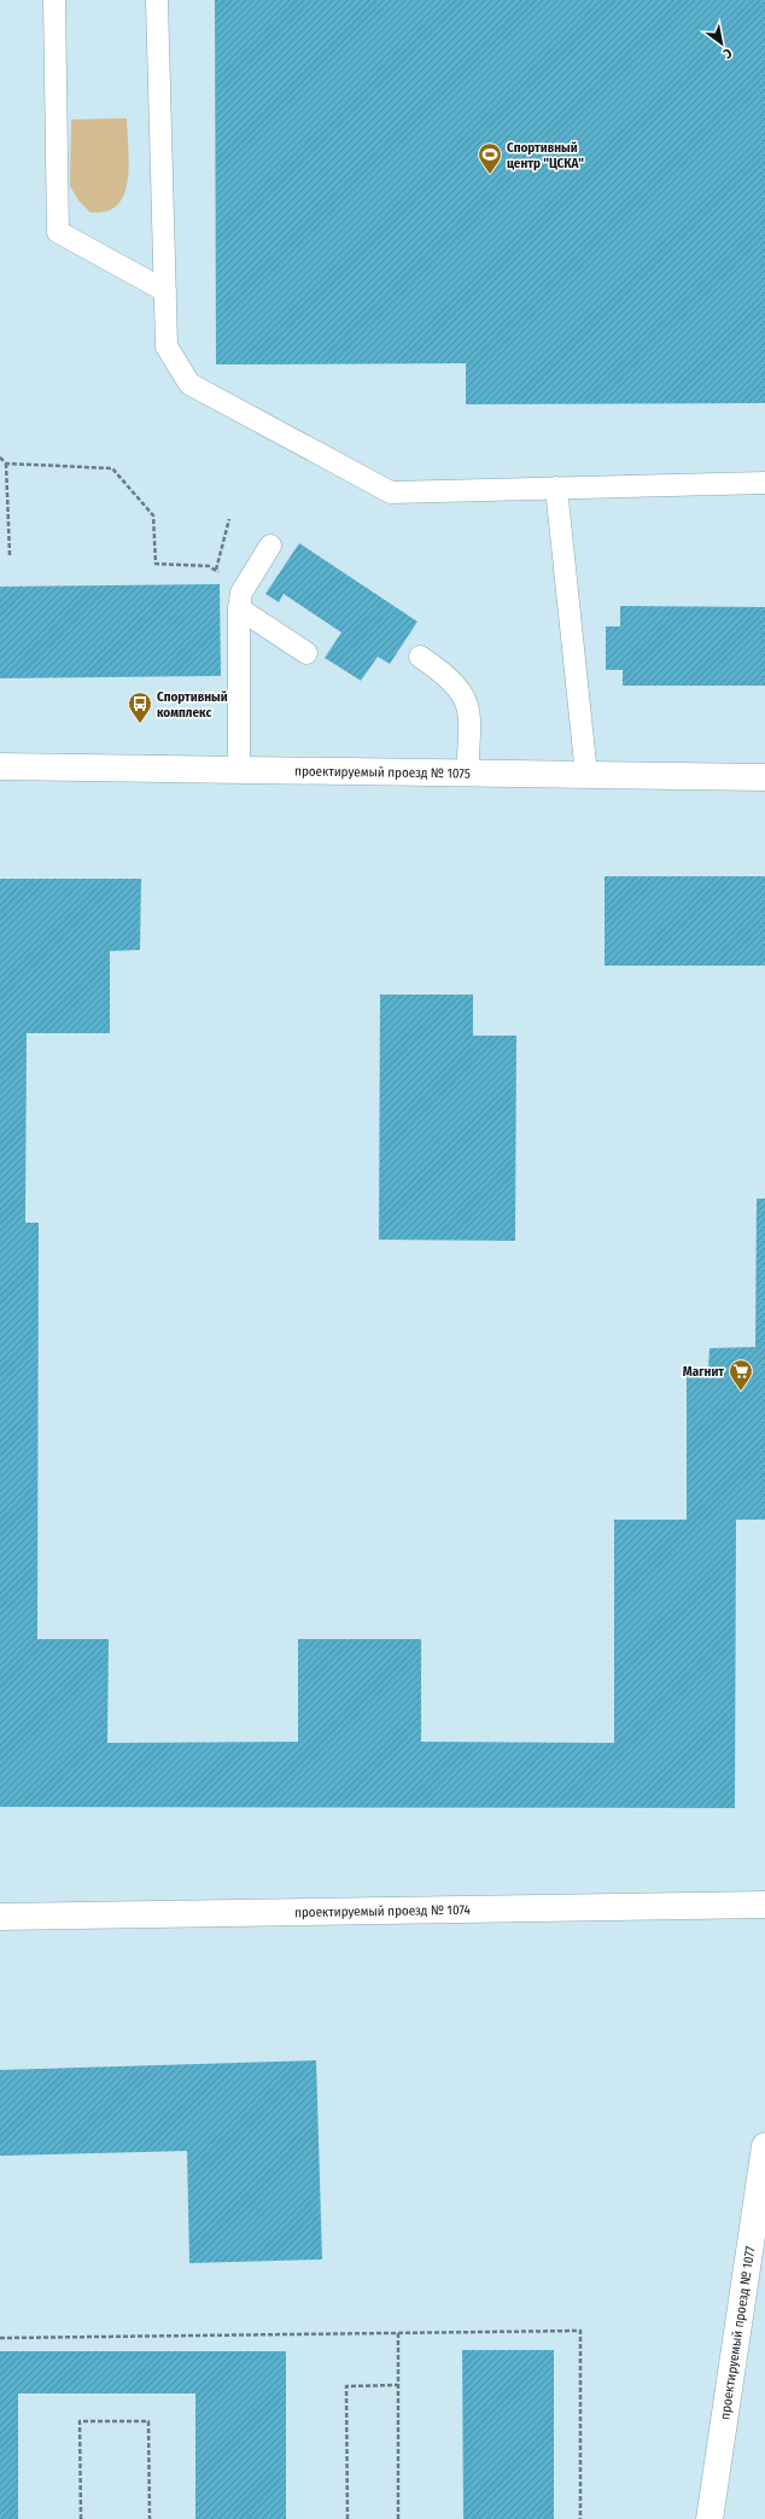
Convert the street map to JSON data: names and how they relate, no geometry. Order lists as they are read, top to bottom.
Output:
{
  "streets": {
    "street": ["проектируемый проезд № 1075", "проектируемый проезд № 1074", "проектируемый проезд № 1077"]
  },
  "places": {
    "sports": ["Спортивный центр \"ЦСКА\""],
    "bus stop": ["Спортивный комплекс"],
    "supermarket": ["Магнит"]
  },
  "north": "bottom right"
}
